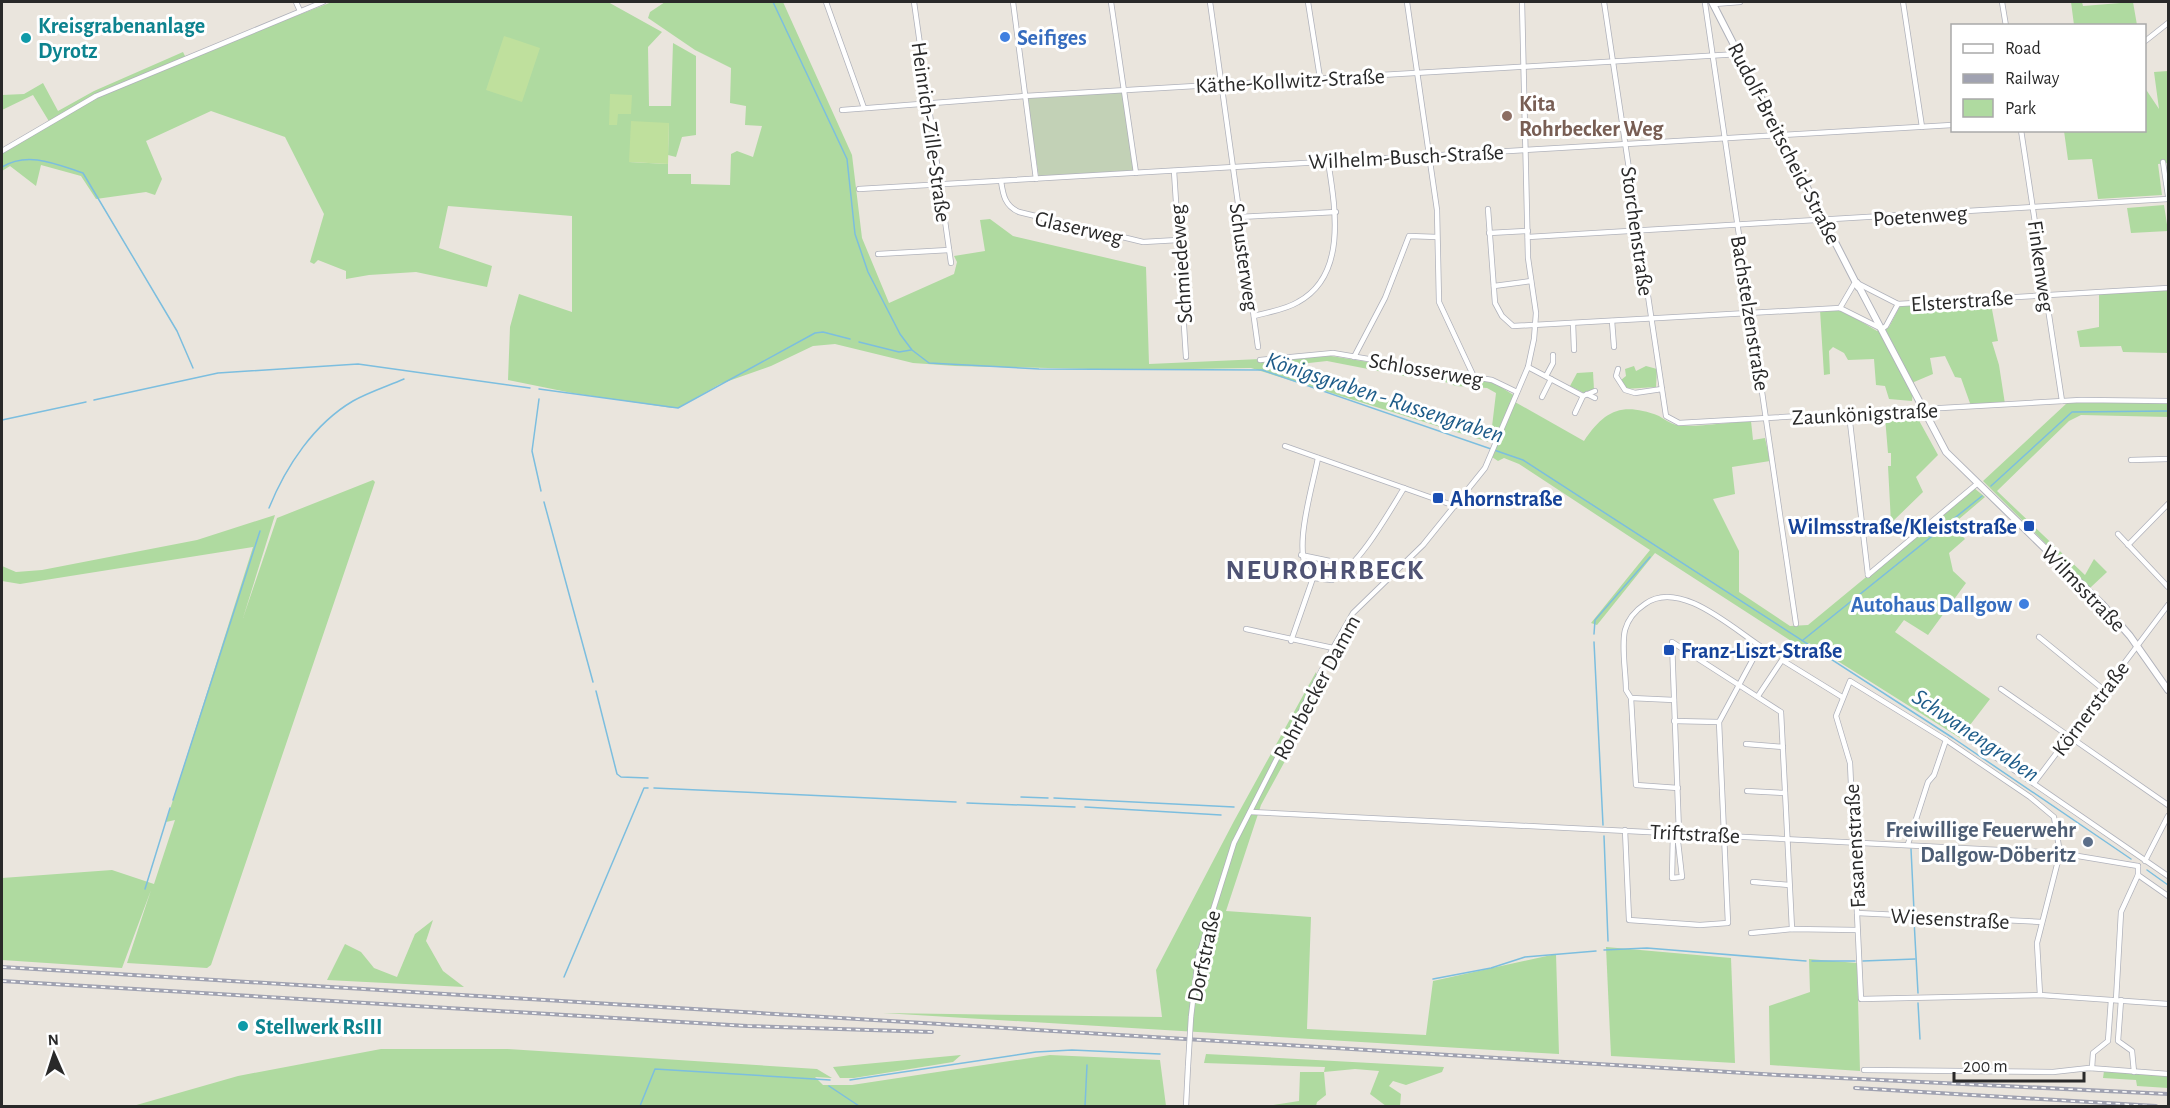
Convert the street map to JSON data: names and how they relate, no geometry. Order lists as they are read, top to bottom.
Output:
{
  "streets": {
    "street": [
      "Käthe-Kollwitz-Straße",
      "Heinrich-Zille-Straße",
      "Rudolf-Breitscheid-Straße",
      "Wilhelm-Busch-Straße",
      "Poetenweg",
      "Glaserweg",
      "Storchenstraße",
      "Schusterweg",
      "Schmiedeweg",
      "Finkenweg",
      "Elsterstraße",
      "Bachstelzenstraße",
      "Schlosserweg",
      "Zaunkönigstraße",
      "Wilmsstraße",
      "Rohrbecker Damm",
      "Körnerstraße",
      "Triftstraße",
      "Fasanenstraße",
      "Wiesenstraße",
      "Dorfstraße"
    ]
  },
  "crossings": [
    ["Käthe-Kollwitz-Straße", "Heinrich-Zille-Straße"],
    ["Käthe-Kollwitz-Straße", "Rudolf-Breitscheid-Straße"],
    ["Käthe-Kollwitz-Straße", "Storchenstraße"],
    ["Käthe-Kollwitz-Straße", "Schusterweg"],
    ["Käthe-Kollwitz-Straße", "Bachstelzenstraße"],
    ["Käthe-Kollwitz-Straße", "Rohrbecker Damm"],
    ["Heinrich-Zille-Straße", "Wilhelm-Busch-Straße"],
    ["Rudolf-Breitscheid-Straße", "Wilhelm-Busch-Straße"],
    ["Rudolf-Breitscheid-Straße", "Poetenweg"],
    ["Rudolf-Breitscheid-Straße", "Bachstelzenstraße"],
    ["Rudolf-Breitscheid-Straße", "Zaunkönigstraße"],
    ["Rudolf-Breitscheid-Straße", "Wilmsstraße"],
    ["Wilhelm-Busch-Straße", "Glaserweg"],
    ["Wilhelm-Busch-Straße", "Storchenstraße"],
    ["Wilhelm-Busch-Straße", "Schusterweg"],
    ["Wilhelm-Busch-Straße", "Schmiedeweg"],
    ["Wilhelm-Busch-Straße", "Bachstelzenstraße"],
    ["Wilhelm-Busch-Straße", "Rohrbecker Damm"],
    ["Poetenweg", "Storchenstraße"],
    ["Poetenweg", "Finkenweg"],
    ["Poetenweg", "Bachstelzenstraße"],
    ["Poetenweg", "Rohrbecker Damm"],
    ["Glaserweg", "Schmiedeweg"],
    ["Storchenstraße", "Zaunkönigstraße"],
    ["Finkenweg", "Elsterstraße"],
    ["Finkenweg", "Zaunkönigstraße"],
    ["Bachstelzenstraße", "Zaunkönigstraße"],
    ["Schlosserweg", "Rohrbecker Damm"],
    ["Wilmsstraße", "Körnerstraße"],
    ["Rohrbecker Damm", "Triftstraße"],
    ["Rohrbecker Damm", "Dorfstraße"],
    ["Triftstraße", "Fasanenstraße"],
    ["Triftstraße", "Dorfstraße"],
    ["Fasanenstraße", "Wiesenstraße"]
  ],
  "districts": ["NEUROHRBECK"],
  "water": ["Königsgraben - Russengraben", "Schwanengraben"],
  "places": {
    "other": [
      "Seifiges",
      "Kreisgrabenanlage Dyrotz",
      "Kita Rohrbecker Weg",
      "Autohaus Dallgow",
      "Freiwillige Feuerwehr Dallgow-Döberitz",
      "Stellwerk RsIII"
    ],
    "transit": ["Ahornstraße", "Wilmsstraße/Kleiststraße", "Franz-Liszt-Straße"]
  },
  "legend": ["Road", "Railway", "Park"],
  "scale_bar": "200 m",
  "north": "top"
}
